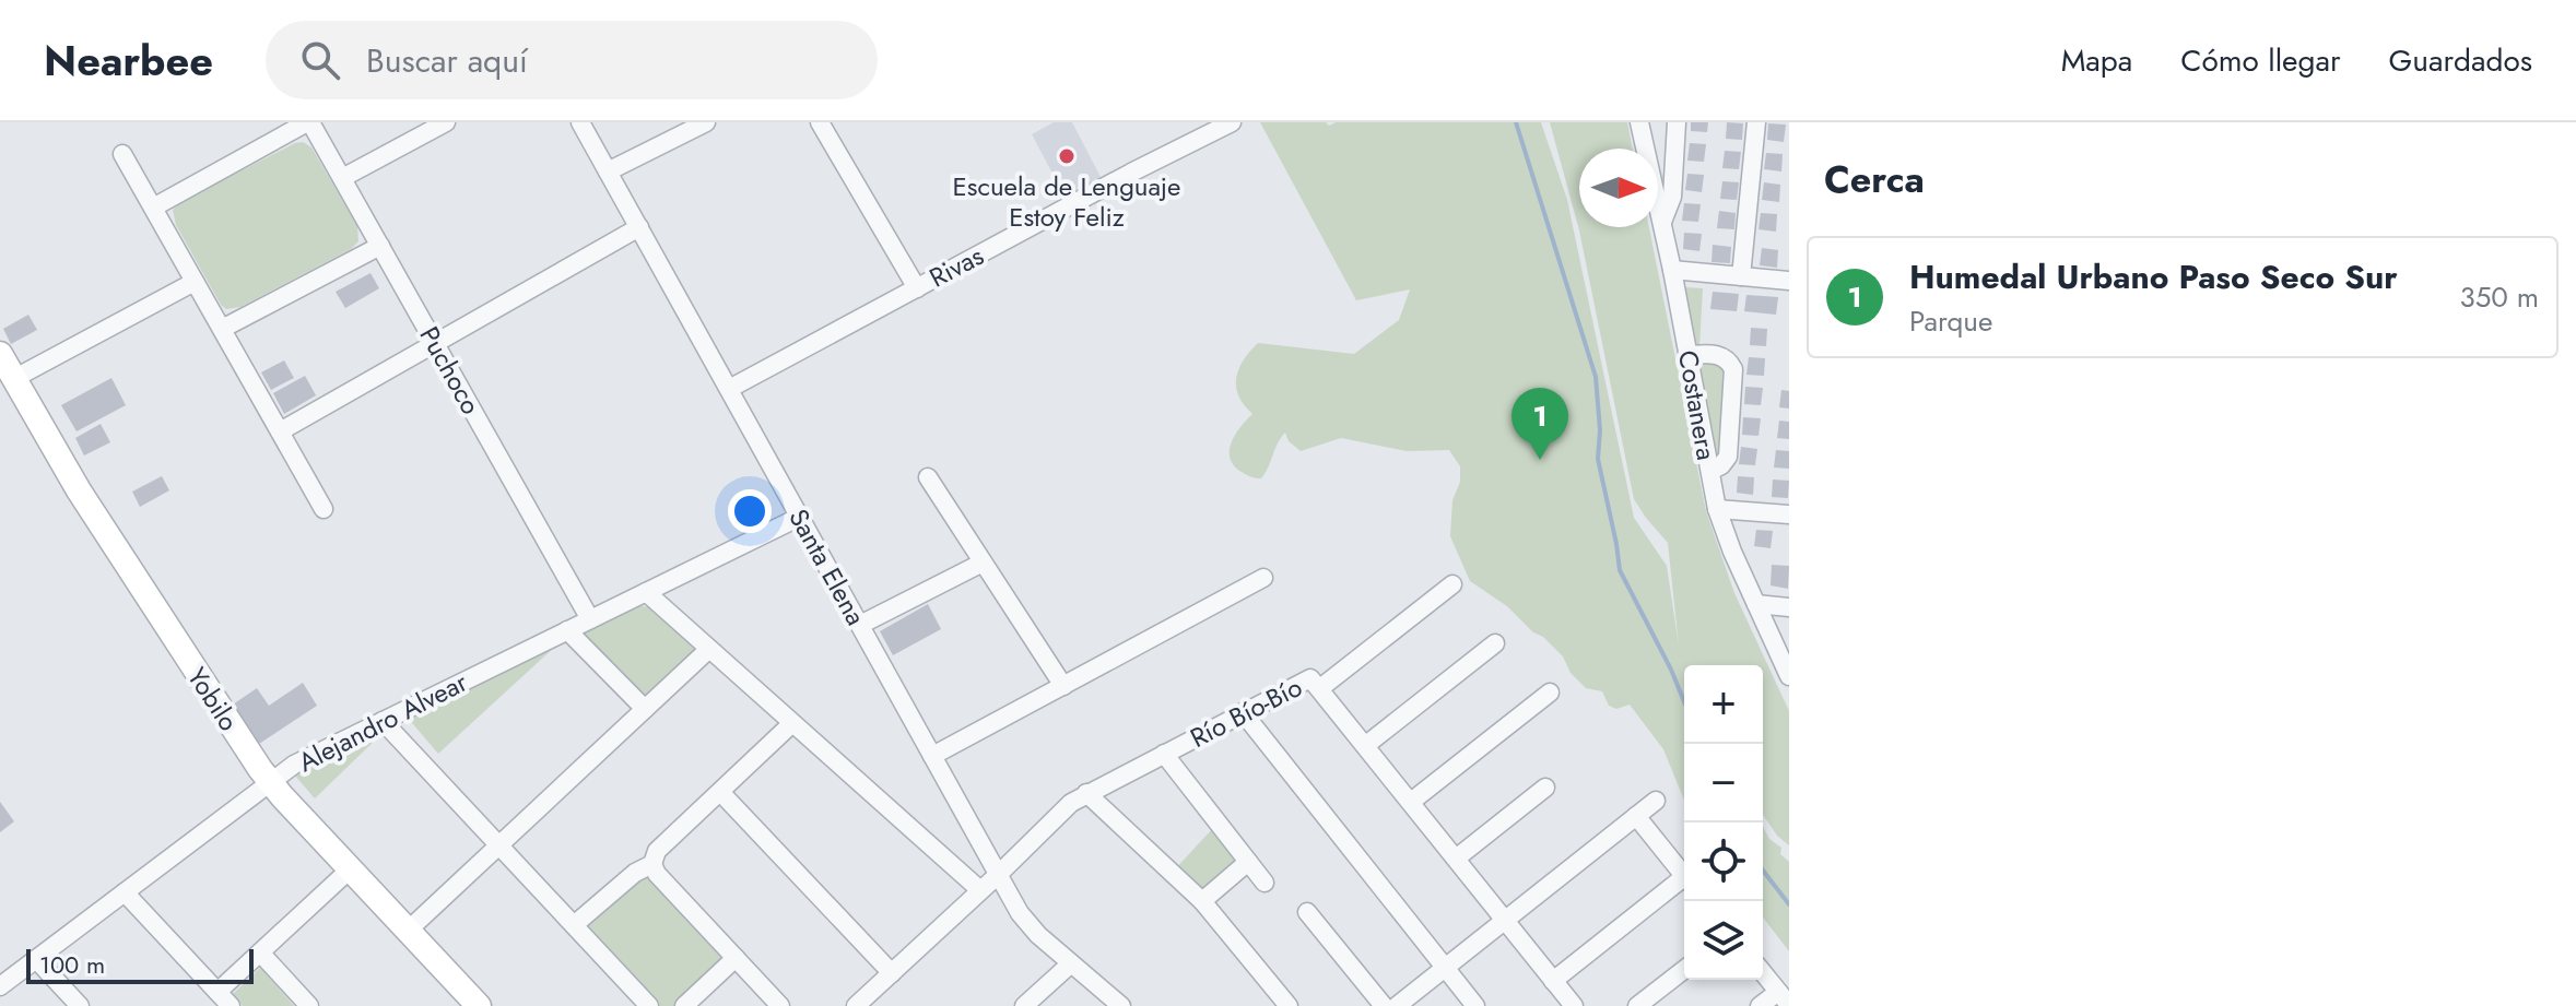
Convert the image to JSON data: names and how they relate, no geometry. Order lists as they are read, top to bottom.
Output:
{
  "streets": {
    "main road": ["Yobilo"],
    "street": [
      "Rivas",
      "Puchoco",
      "Costanera",
      "Santa Elena",
      "Río Bío-Bío",
      "Alejandro Alvear"
    ]
  },
  "crossings": [
    ["Rivas", "Santa Elena"],
    ["Puchoco", "Alejandro Alvear"],
    ["Santa Elena", "Río Bío-Bío"],
    ["Santa Elena", "Alejandro Alvear"],
    ["Yobilo", "Alejandro Alvear"]
  ],
  "places": ["Escuela de Lenguaje Estoy Feliz"],
  "scale_bar": "100 m",
  "north": "right",
  "page": {
    "header": "Nearbee",
    "search": "Buscar aquí",
    "nav": ["Mapa", "Cómo llegar", "Guardados"],
    "heading": "Cerca",
    "list": [
      {
        "mark": "1",
        "name": "Humedal Urbano Paso Seco Sur",
        "note": "Parque",
        "value": "350 m"
      }
    ],
    "pins": "1",
    "map_buttons": ["+", "−"],
    "scale": "100 m"
  }
}
